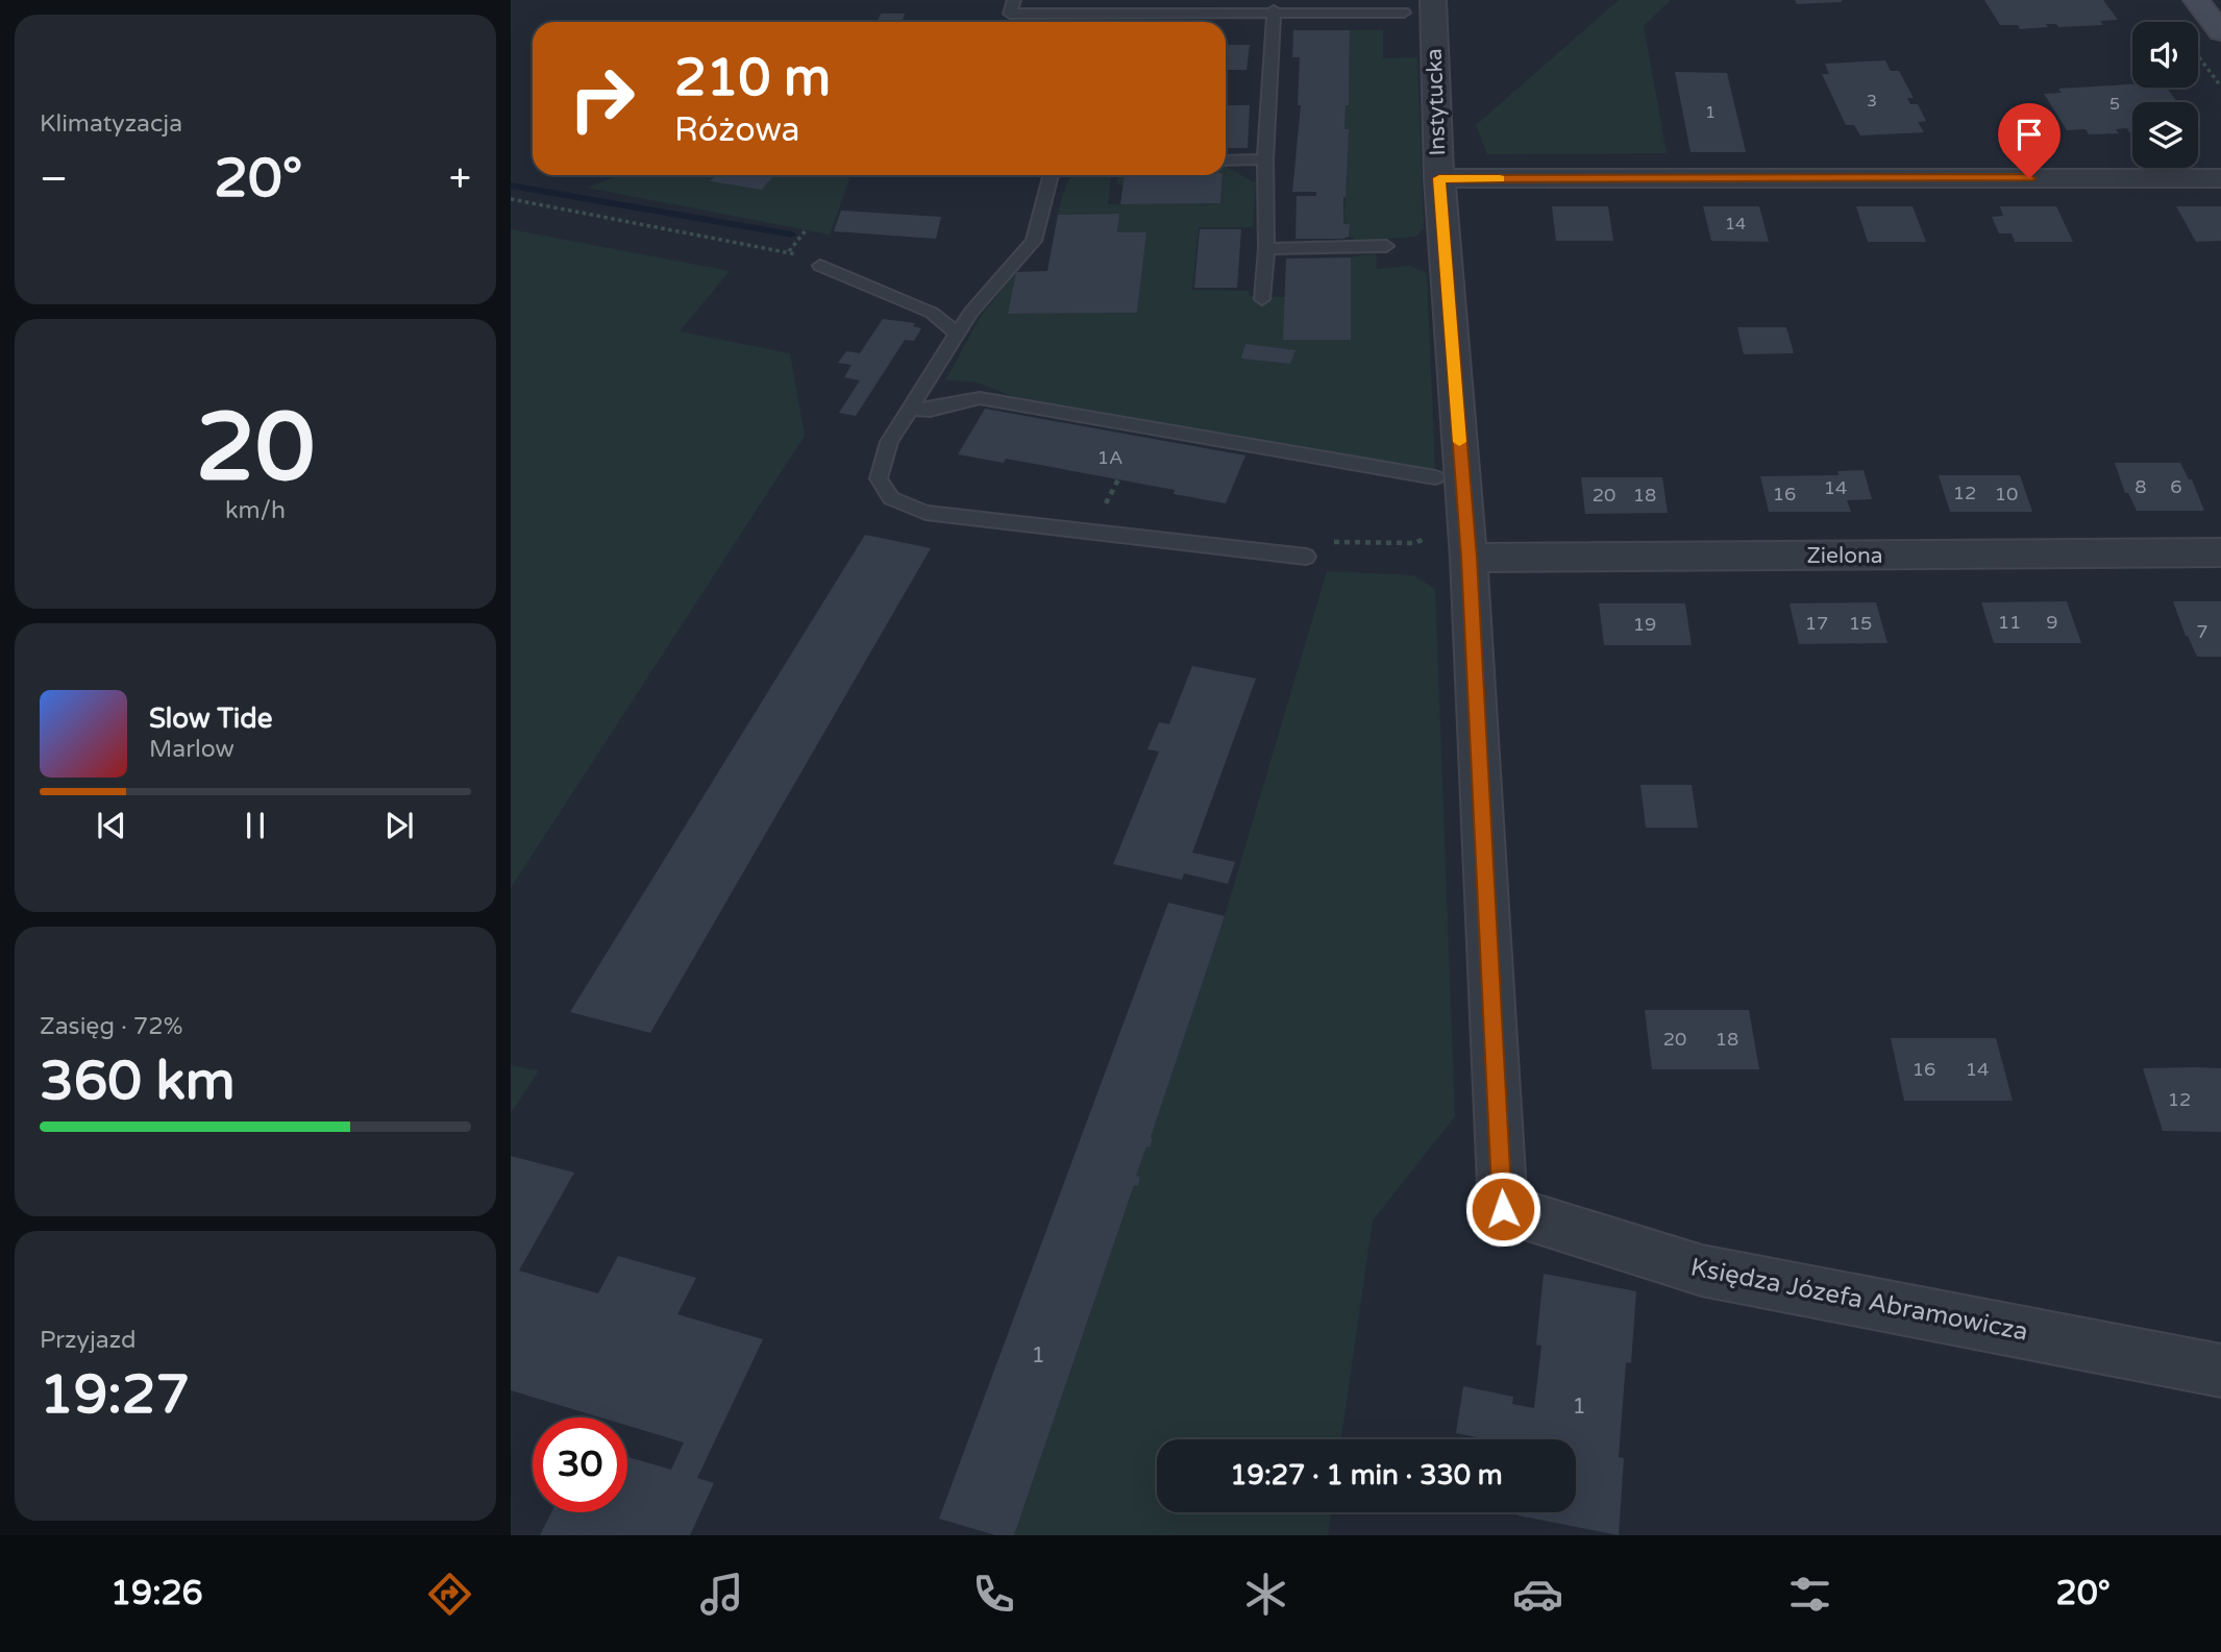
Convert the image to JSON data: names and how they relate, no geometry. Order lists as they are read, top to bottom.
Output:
{
  "streets": {
    "street": ["Instytucka", "Zielona", "Księdza Józefa Abramowicza"]
  },
  "crossings": [
    ["Instytucka", "Zielona"],
    ["Instytucka", "Księdza Józefa Abramowicza"]
  ],
  "house_numbers": [
    "3",
    "5",
    "1",
    "14",
    "1A",
    "8",
    "6",
    "14",
    "12",
    "16",
    "10",
    "20",
    "18",
    "11",
    "9",
    "17",
    "15",
    "19",
    "7",
    "20",
    "18",
    "16",
    "14",
    "12",
    "1",
    "1"
  ],
  "page": {
    "tile": [
      "Klimatyzacja",
      ["20", "km/h"],
      ["Zasięg · 72%", "360 km"],
      ["Przyjazd", "19:27"]
    ],
    "turn": ["210 m", "Różowa"],
    "heat": ["−", "20°", "+"],
    "song": ["Slow Tide", "Marlow"],
    "limit": "30",
    "trip": "19:27 · 1 min · 330 m",
    "tabs": ["19:26", "20°"]
  }
}
